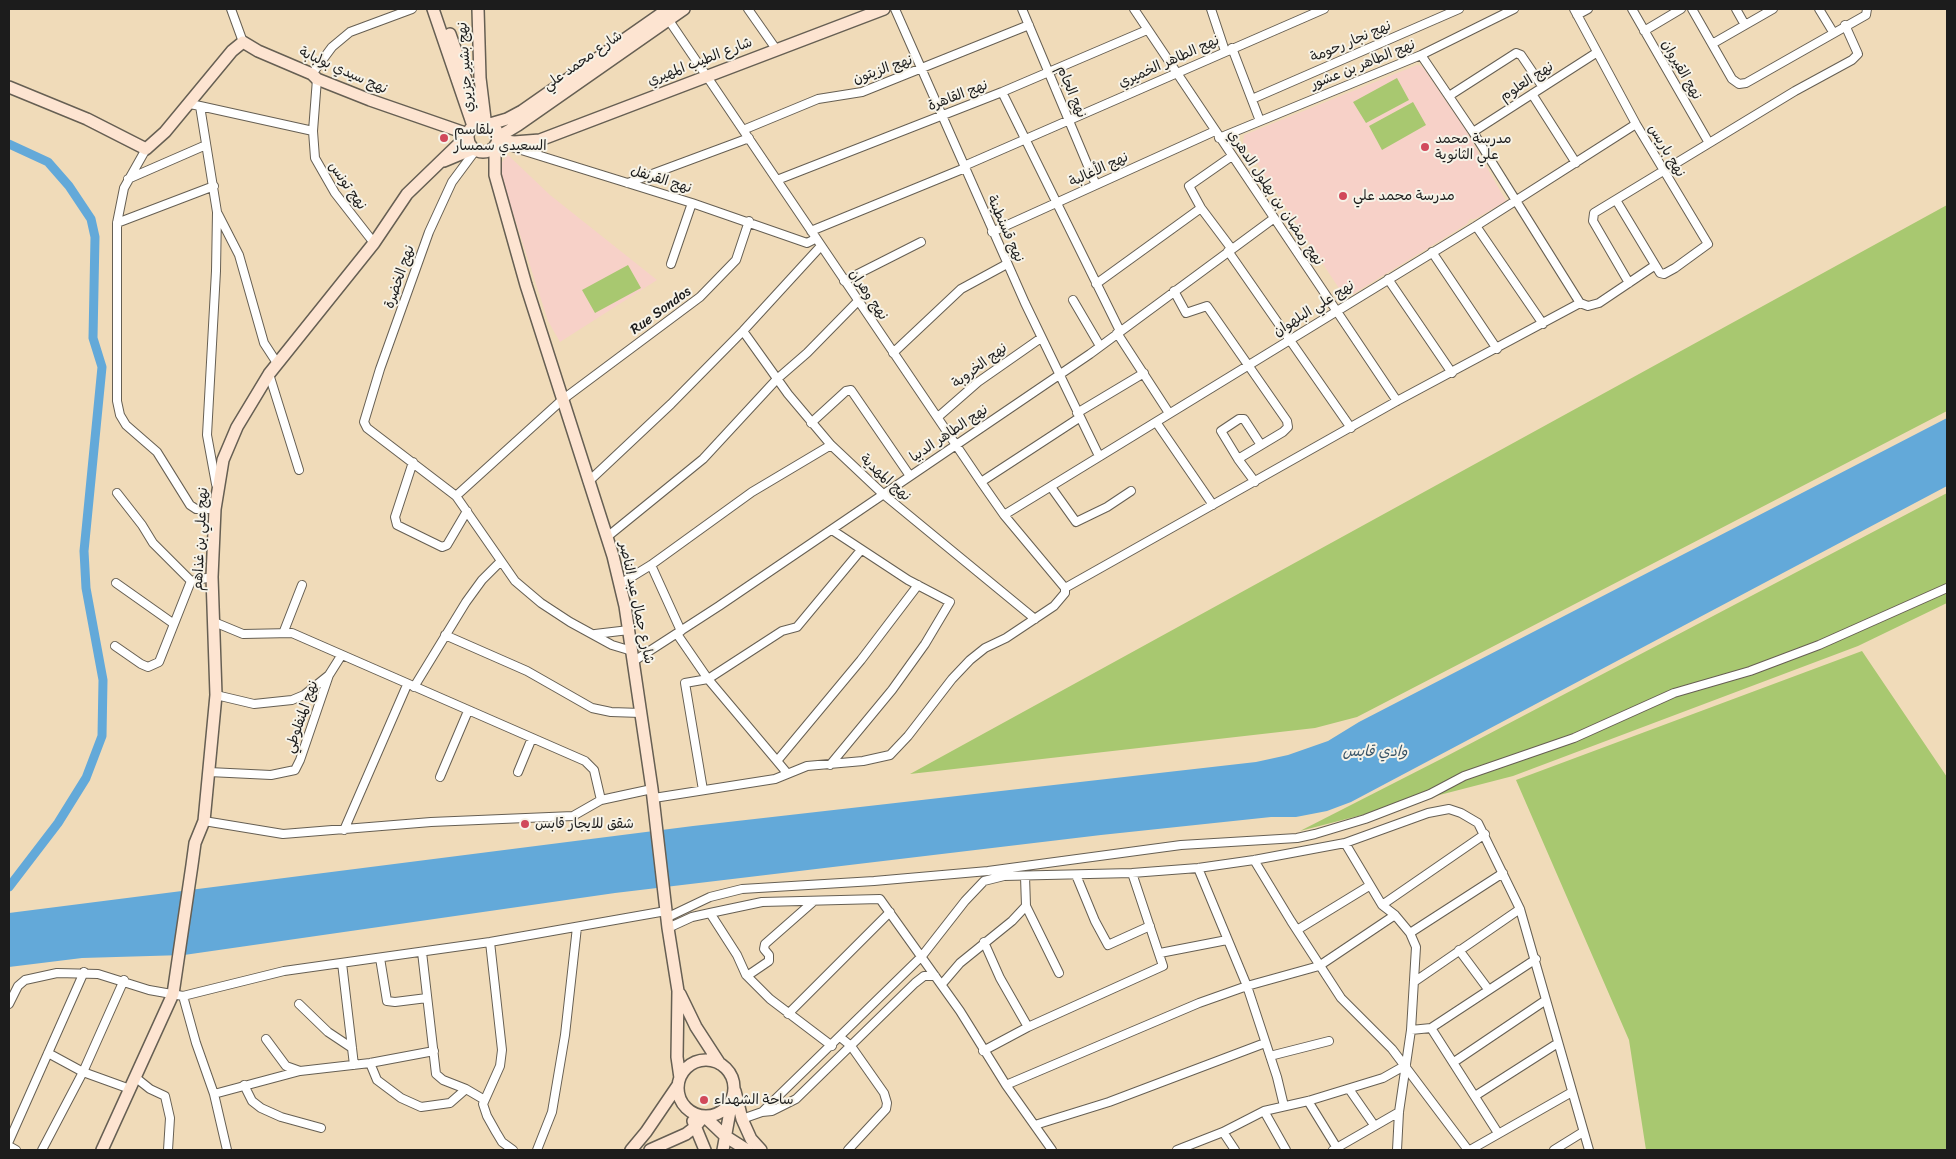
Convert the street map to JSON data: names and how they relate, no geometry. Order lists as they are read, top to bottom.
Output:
{
  "streets": {
    "main road": [
      "شارع محمد علي",
      "شارع الطيب المهيري",
      "نهج بشير جزيري",
      "نهج سيدي بولبابة",
      "نهج علي بن غذاهم",
      "شارع جمال عبد الناصر"
    ],
    "street": [
      "نهج نجار رحومة",
      "نهج الطاهر الخميري",
      "نهج الطاهر بن عشور",
      "نهج الزيتون",
      "نهج القيروان",
      "نهج العلوم",
      "نهج الجام",
      "نهج القاهرة",
      "نهج باريس",
      "نهج الأغالبة",
      "نهج القرنفل",
      "نهج تونس",
      "نهج رمضان بن بهلول الدهري",
      "نهج قسنطينة",
      "نهج الخضرة",
      "نهج وهران",
      "نهج علي البلهوان",
      "Rue Sondos",
      "نهج الخروبة",
      "نهج الطاهر الدبيا",
      "نهج المهدية",
      "نهج المنفلوطي"
    ]
  },
  "crossings": [
    ["شارع محمد علي", "شارع الطيب المهيري"],
    ["شارع محمد علي", "نهج بشير جزيري"],
    ["شارع محمد علي", "نهج سيدي بولبابة"],
    ["شارع محمد علي", "نهج القرنفل"],
    ["شارع محمد علي", "نهج وهران"],
    ["شارع محمد علي", "نهج علي بن غذاهم"],
    ["شارع محمد علي", "شارع جمال عبد الناصر"],
    ["شارع الطيب المهيري", "نهج القرنفل"],
    ["شارع الطيب المهيري", "نهج وهران"],
    ["شارع الطيب المهيري", "نهج علي بن غذاهم"],
    ["شارع الطيب المهيري", "شارع جمال عبد الناصر"],
    ["نهج الطاهر الخميري", "نهج الجام"],
    ["نهج الطاهر الخميري", "نهج رمضان بن بهلول الدهري"],
    ["نهج الطاهر الخميري", "نهج قسنطينة"],
    ["نهج الطاهر الخميري", "نهج وهران"],
    ["نهج الطاهر بن عشور", "نهج الأغالبة"],
    ["نهج الطاهر بن عشور", "نهج رمضان بن بهلول الدهري"],
    ["نهج بشير جزيري", "نهج سيدي بولبابة"],
    ["نهج بشير جزيري", "نهج علي بن غذاهم"],
    ["نهج بشير جزيري", "شارع جمال عبد الناصر"],
    ["نهج الزيتون", "نهج الجام"],
    ["نهج الزيتون", "نهج قسنطينة"],
    ["نهج الزيتون", "نهج وهران"],
    ["نهج سيدي بولبابة", "نهج تونس"],
    ["نهج سيدي بولبابة", "نهج علي بن غذاهم"],
    ["نهج سيدي بولبابة", "شارع جمال عبد الناصر"],
    ["نهج العلوم", "نهج باريس"],
    ["نهج الجام", "نهج القاهرة"],
    ["نهج الجام", "نهج الأغالبة"],
    ["نهج القاهرة", "نهج رمضان بن بهلول الدهري"],
    ["نهج القاهرة", "نهج قسنطينة"],
    ["نهج القاهرة", "نهج وهران"],
    ["نهج باريس", "نهج علي البلهوان"],
    ["نهج الأغالبة", "نهج رمضان بن بهلول الدهري"],
    ["نهج الأغالبة", "نهج قسنطينة"],
    ["نهج القرنفل", "نهج وهران"],
    ["نهج القرنفل", "Rue Sondos"],
    ["نهج القرنفل", "نهج علي بن غذاهم"],
    ["نهج القرنفل", "شارع جمال عبد الناصر"],
    ["نهج تونس", "نهج علي بن غذاهم"],
    ["نهج رمضان بن بهلول الدهري", "نهج علي البلهوان"],
    ["نهج رمضان بن بهلول الدهري", "نهج الطاهر الدبيا"],
    ["نهج قسنطينة", "نهج علي البلهوان"],
    ["نهج قسنطينة", "نهج الخروبة"],
    ["نهج قسنطينة", "نهج الطاهر الدبيا"],
    ["نهج الخضرة", "نهج علي بن غذاهم"],
    ["نهج الخضرة", "شارع جمال عبد الناصر"],
    ["نهج وهران", "نهج علي البلهوان"],
    ["نهج وهران", "نهج الخروبة"],
    ["نهج وهران", "نهج الطاهر الدبيا"],
    ["Rue Sondos", "شارع جمال عبد الناصر"],
    ["نهج الطاهر الدبيا", "نهج المهدية"],
    ["نهج الطاهر الدبيا", "شارع جمال عبد الناصر"],
    ["نهج علي بن غذاهم", "شارع جمال عبد الناصر"],
    ["نهج علي بن غذاهم", "نهج المنفلوطي"]
  ],
  "water": ["وادي قابس"],
  "places": [
    "بلقاسم السعيدي سمسار",
    "مدرسة محمد علي الثانوية",
    "مدرسة محمد علي",
    "شقق للايجار قابس",
    "ساحة الشهداء"
  ]
}
